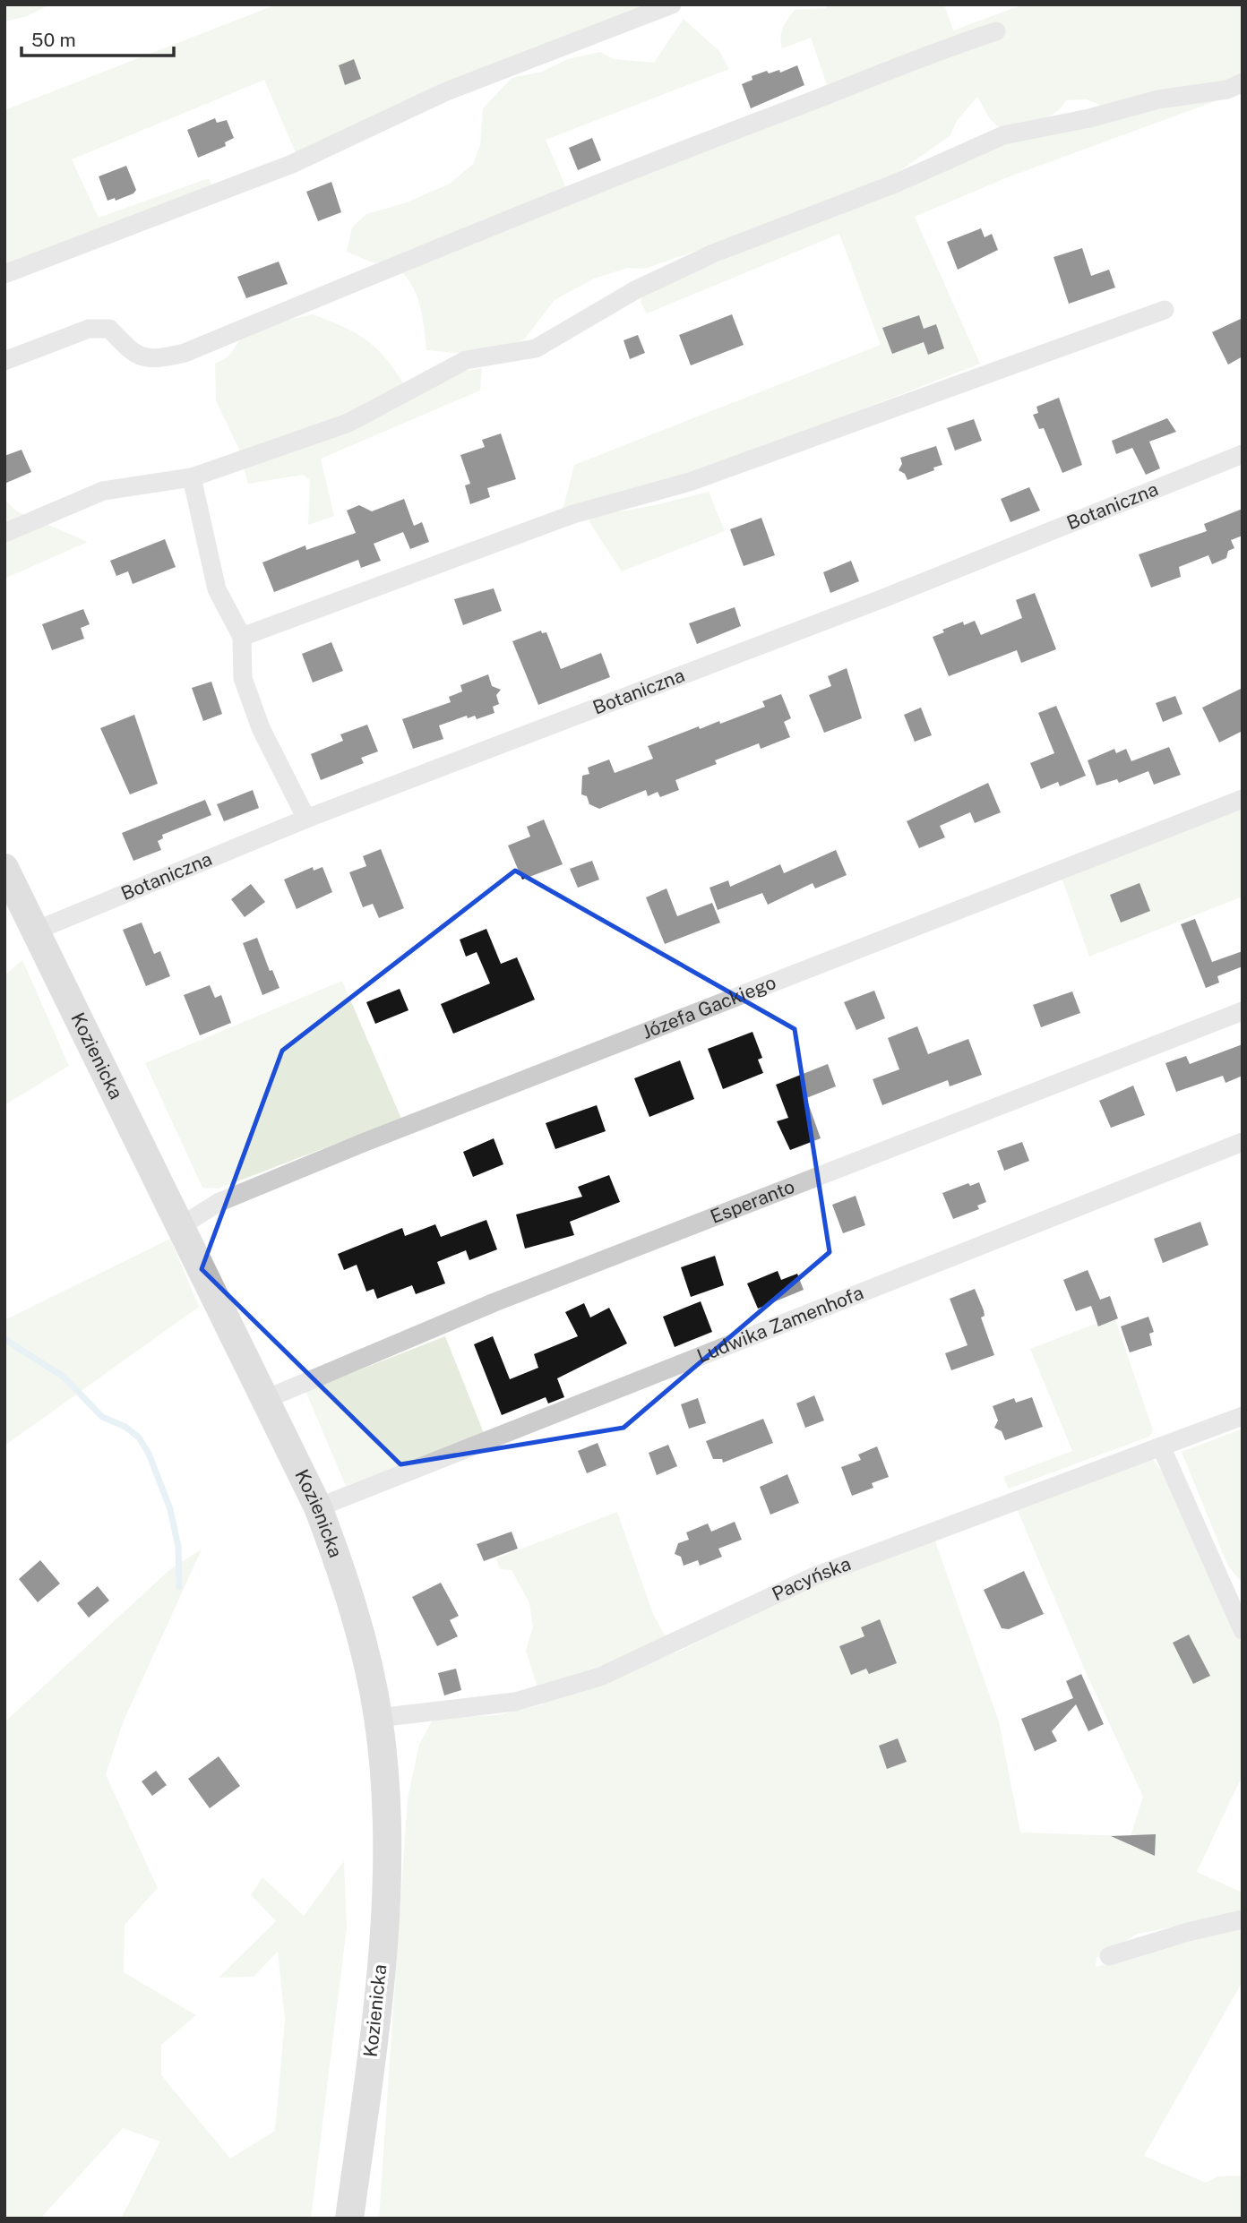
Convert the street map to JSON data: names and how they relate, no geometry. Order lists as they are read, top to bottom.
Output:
{
  "streets": {
    "main road": ["Kozienicka"],
    "street": [
      "Botaniczna",
      "Józefa Gackiego",
      "Esperanto",
      "Ludwika Zamenhofa",
      "Pacyńska"
    ]
  },
  "crossings": [
    ["Botaniczna", "Kozienicka"],
    ["Józefa Gackiego", "Kozienicka"],
    ["Kozienicka", "Esperanto"],
    ["Kozienicka", "Ludwika Zamenhofa"],
    ["Kozienicka", "Pacyńska"]
  ],
  "scale_bar": "50 m"
}
